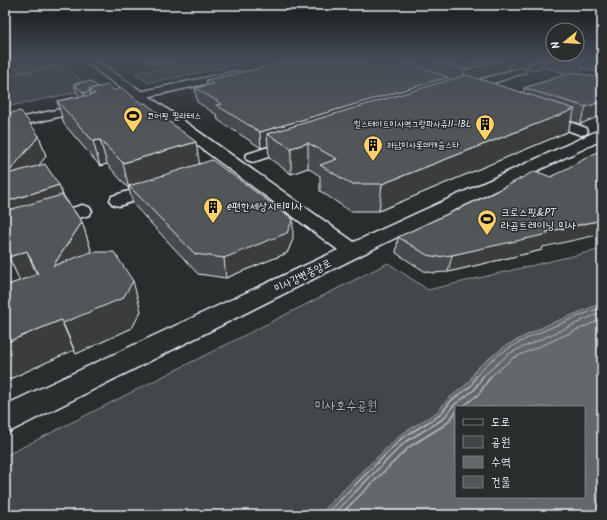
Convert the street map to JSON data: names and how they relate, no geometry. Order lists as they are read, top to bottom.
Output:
{
  "streets": {
    "street": ["미사강변중앙로"]
  },
  "parks": ["미사호수공원"],
  "places": {
    "sports": ["코어핏 필라테스", "크로스핏&PT 라곰트레이닝 미사"],
    "building": ["힐스테이트미사역그랑파사쥬11-1BL", "하남미사롯데캐슬스타", "e편한세상시티미사"]
  },
  "legend": [
    "도로",
    "공원",
    "수역",
    "건물"
  ],
  "north": "left"
}
